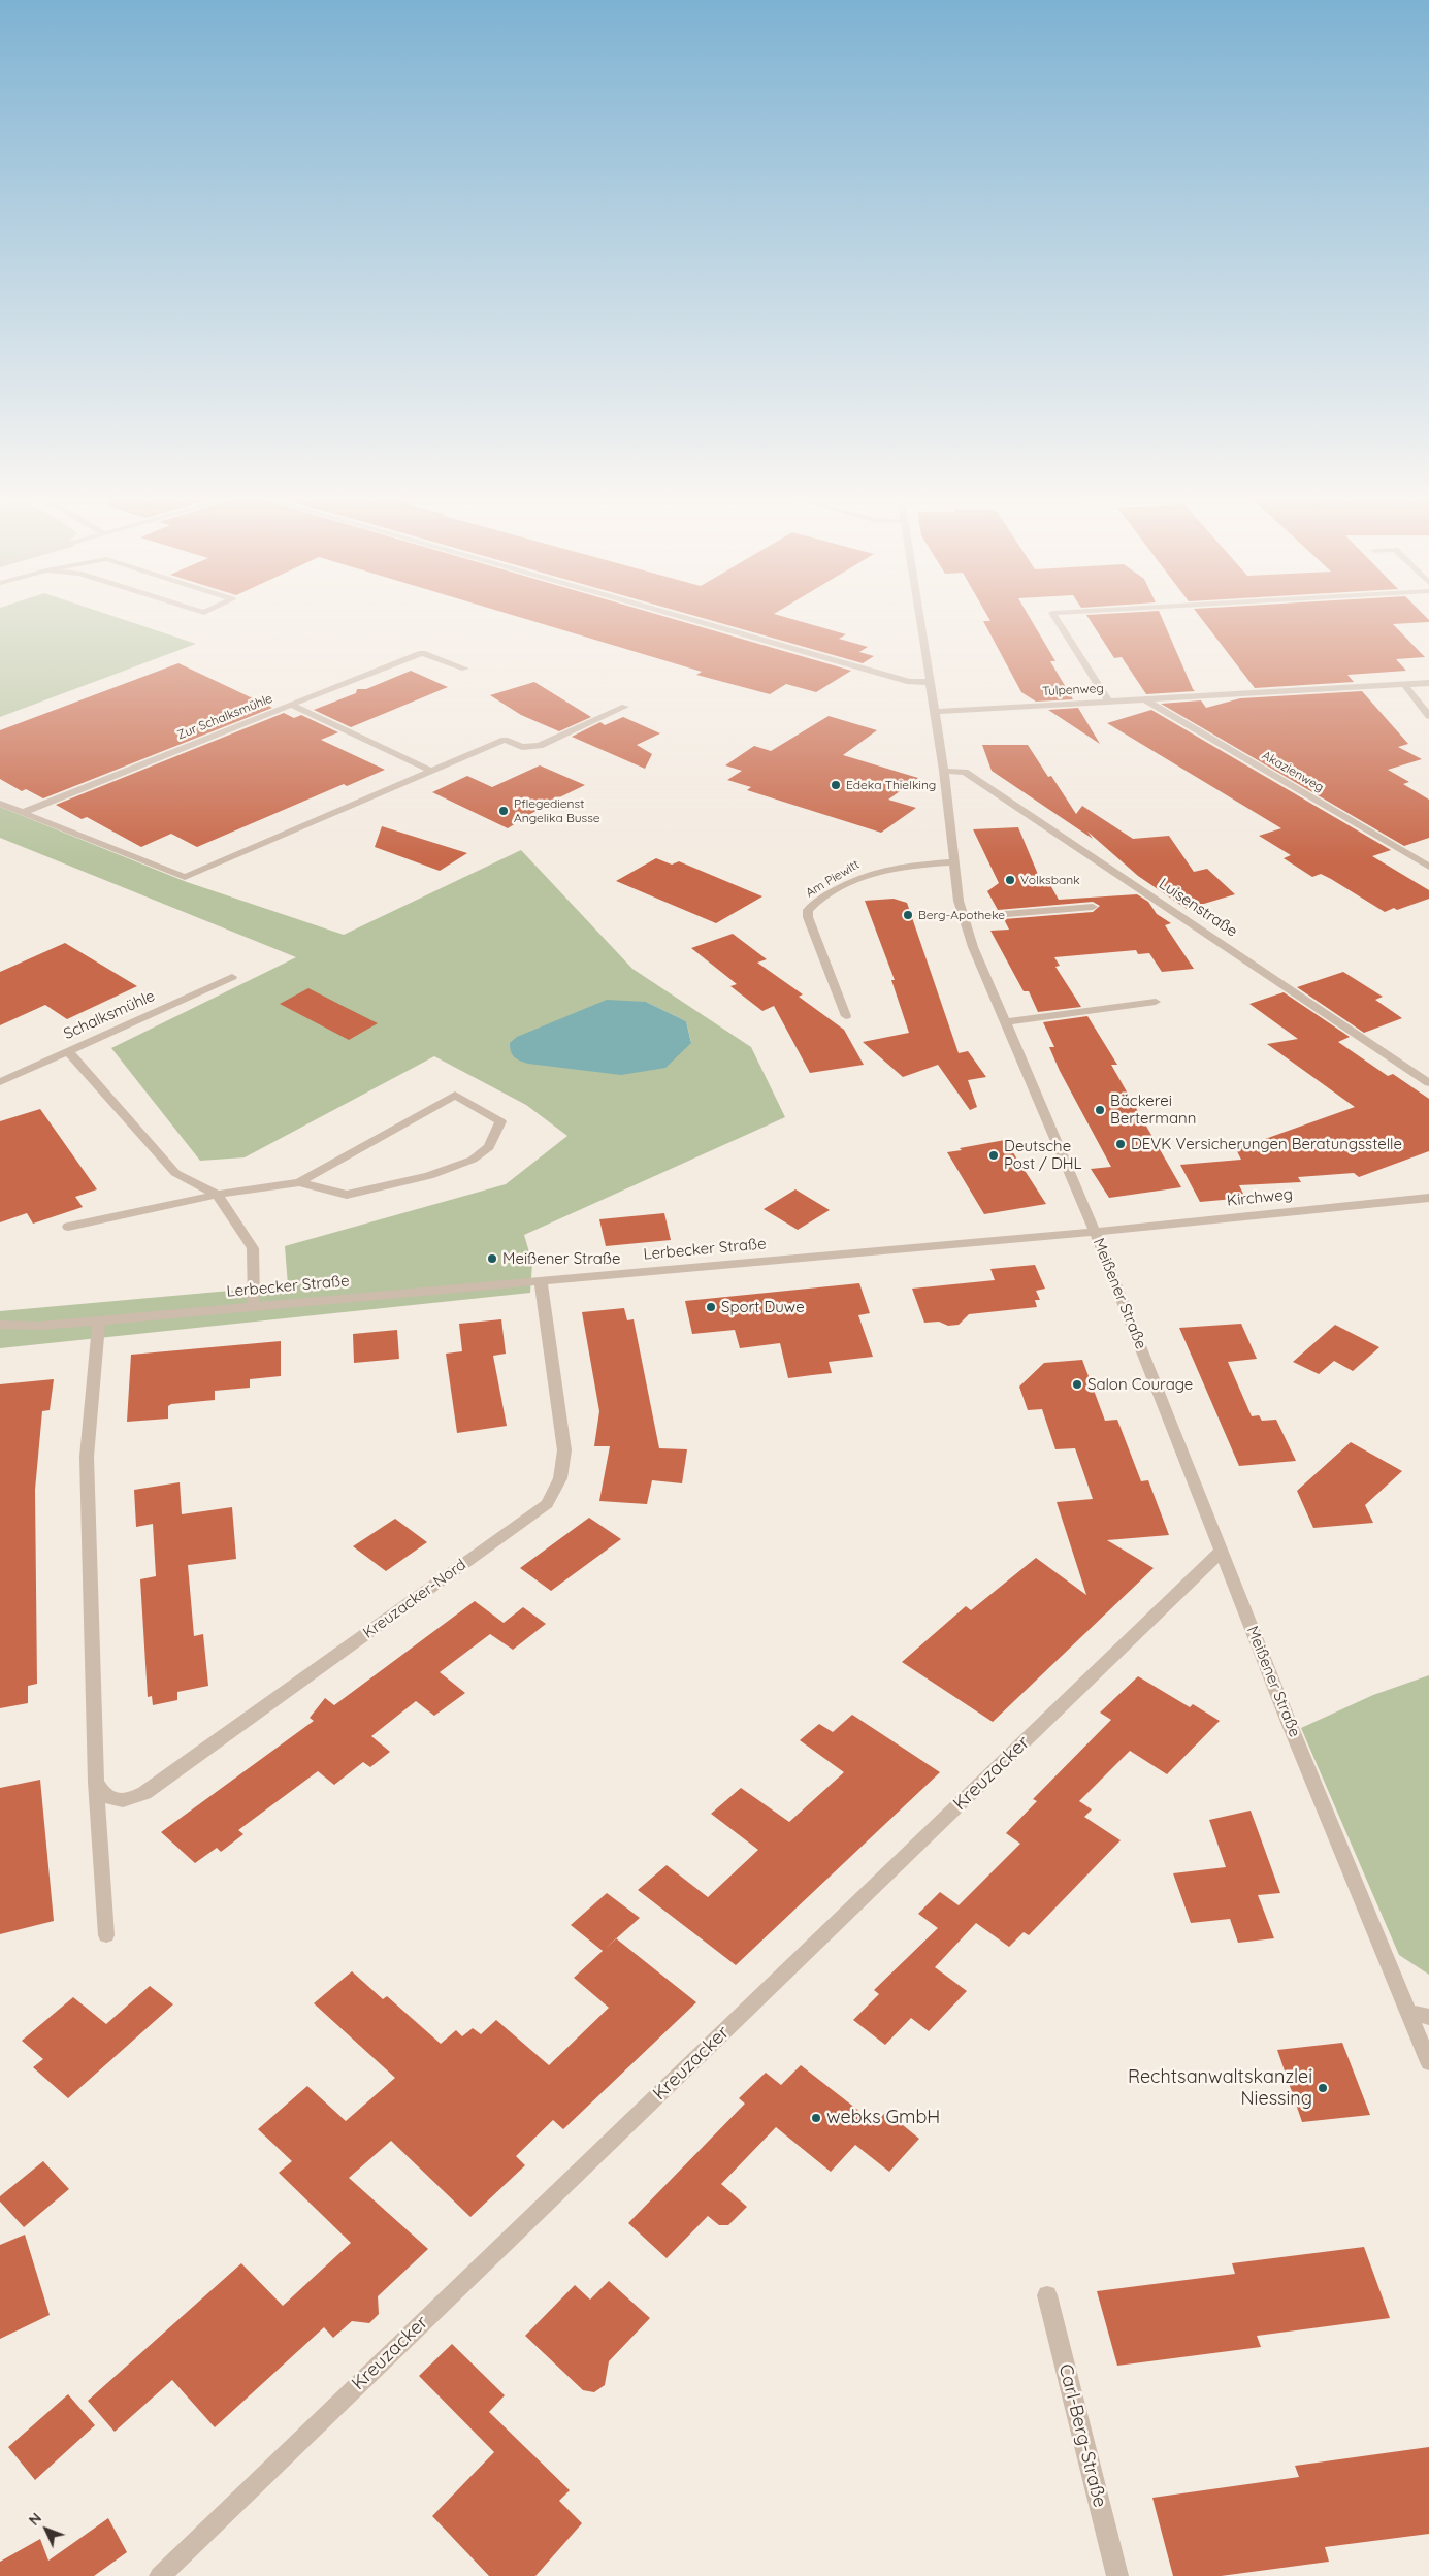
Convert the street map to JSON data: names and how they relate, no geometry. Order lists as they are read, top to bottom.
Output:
{
  "streets": {
    "street": [
      "Tulpenweg",
      "Zur Schalksmühle",
      "Akazienweg",
      "Am Piewitt",
      "Luisenstraße",
      "Schalksmühle",
      "Kirchweg",
      "Lerbecker Straße",
      "Meißener Straße",
      "Kreuzacker-Nord",
      "Kreuzacker",
      "Carl-Berg-Straße"
    ]
  },
  "crossings": [
    ["Tulpenweg", "Akazienweg"],
    ["Tulpenweg", "Meißener Straße"],
    ["Am Piewitt", "Meißener Straße"],
    ["Luisenstraße", "Meißener Straße"],
    ["Kirchweg", "Lerbecker Straße"],
    ["Kirchweg", "Meißener Straße"],
    ["Lerbecker Straße", "Meißener Straße"],
    ["Lerbecker Straße", "Kreuzacker-Nord"],
    ["Meißener Straße", "Kreuzacker"]
  ],
  "places": [
    "Edeka Thielking",
    "Pflegedienst Angelika Busse",
    "Volksbank",
    "Berg-Apotheke",
    "Bäckerei Bertermann",
    "DEVK Versicherungen Beratungsstelle",
    "Deutsche Post / DHL",
    "Meißener Straße",
    "Sport Duwe",
    "Salon Courage",
    "Rechtsanwaltskanzlei Niessing",
    "webks GmbH"
  ],
  "north": "top left"
}
